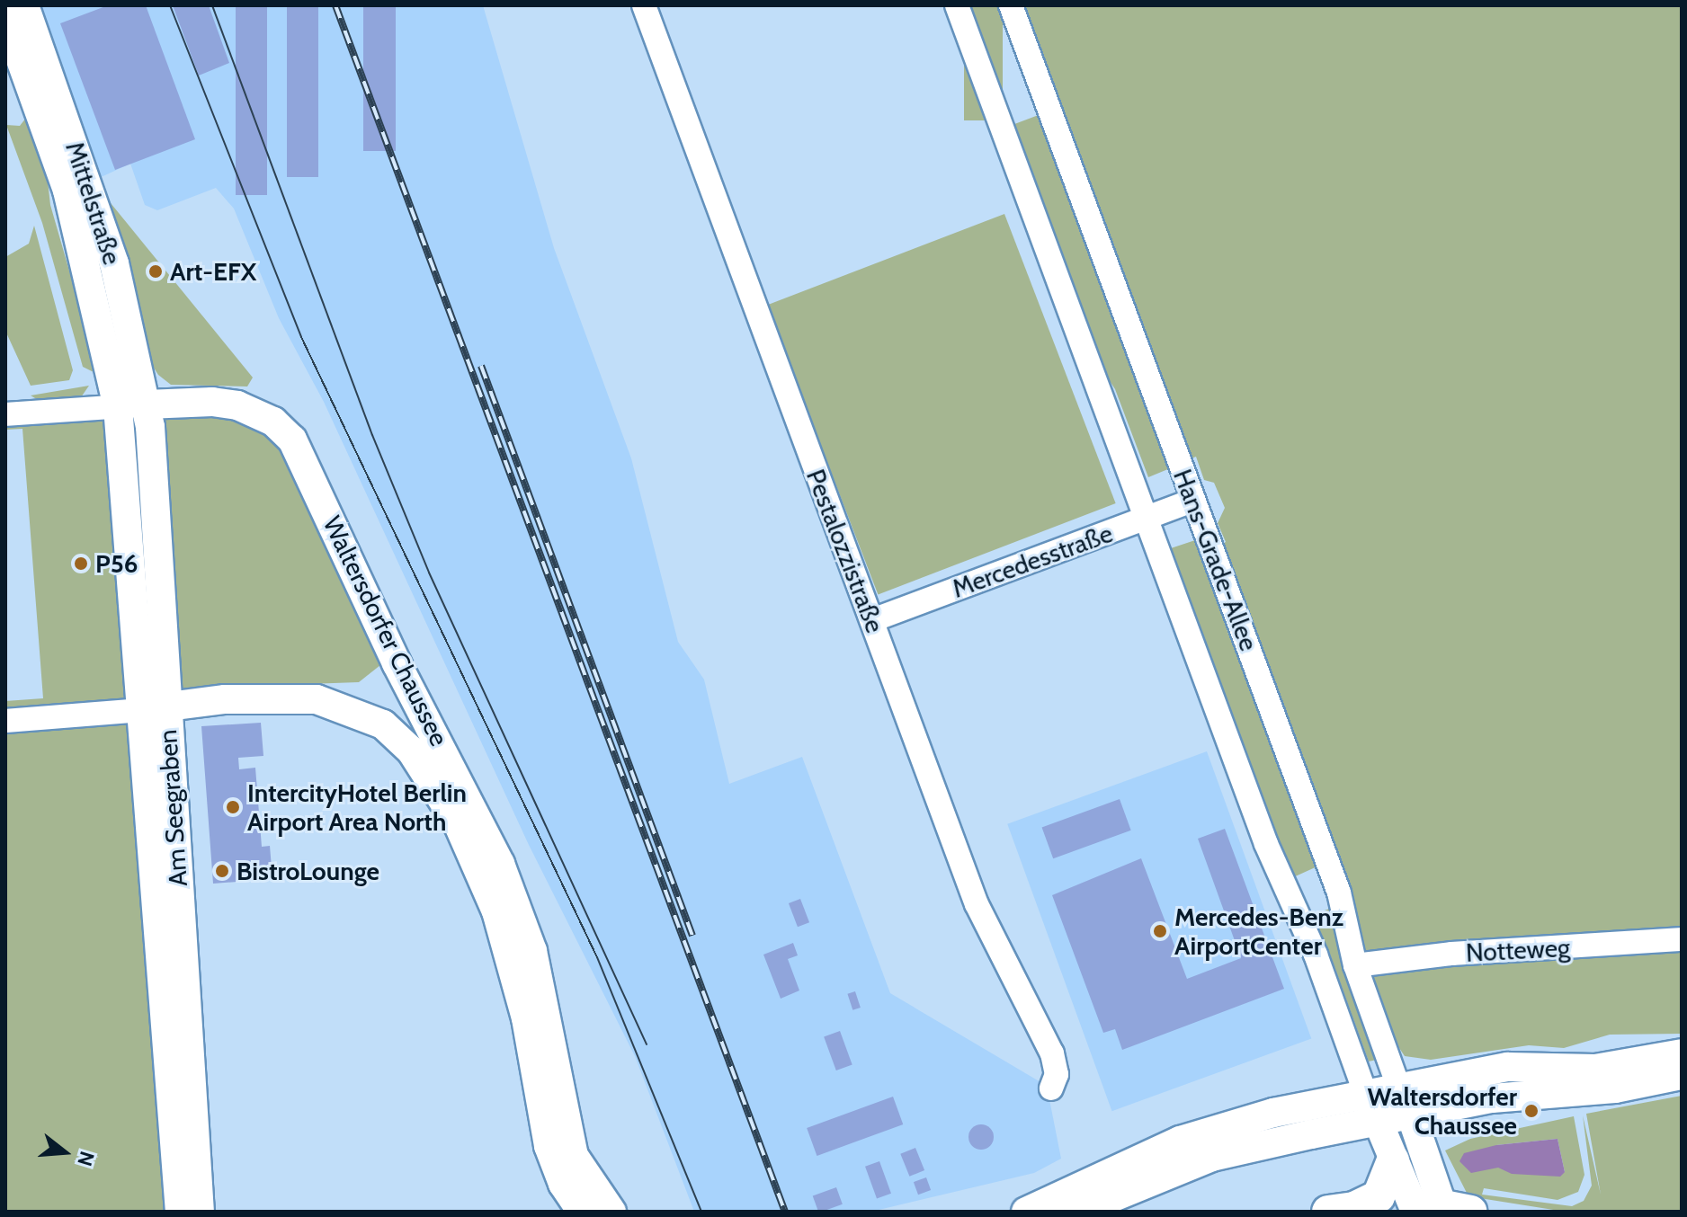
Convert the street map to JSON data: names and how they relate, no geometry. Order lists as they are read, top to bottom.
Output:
{
  "streets": {
    "main road": ["Mittelstraße", "Waltersdorfer Chaussee", "Am Seegraben"],
    "street": [
      "Pestalozzistraße",
      "Hans-Grade-Allee",
      "Mercedesstraße",
      "Notteweg"
    ]
  },
  "crossings": [
    ["Mittelstraße", "Waltersdorfer Chaussee"],
    ["Mittelstraße", "Am Seegraben"],
    ["Pestalozzistraße", "Mercedesstraße"],
    ["Hans-Grade-Allee", "Mercedesstraße"],
    ["Hans-Grade-Allee", "Notteweg"],
    ["Waltersdorfer Chaussee", "Am Seegraben"]
  ],
  "places": [
    "Art-EFX",
    "P56",
    "IntercityHotel Berlin Airport Area North",
    "BistroLounge",
    "Mercedes-Benz AirportCenter",
    "Waltersdorfer Chaussee"
  ],
  "north": "right"
}
